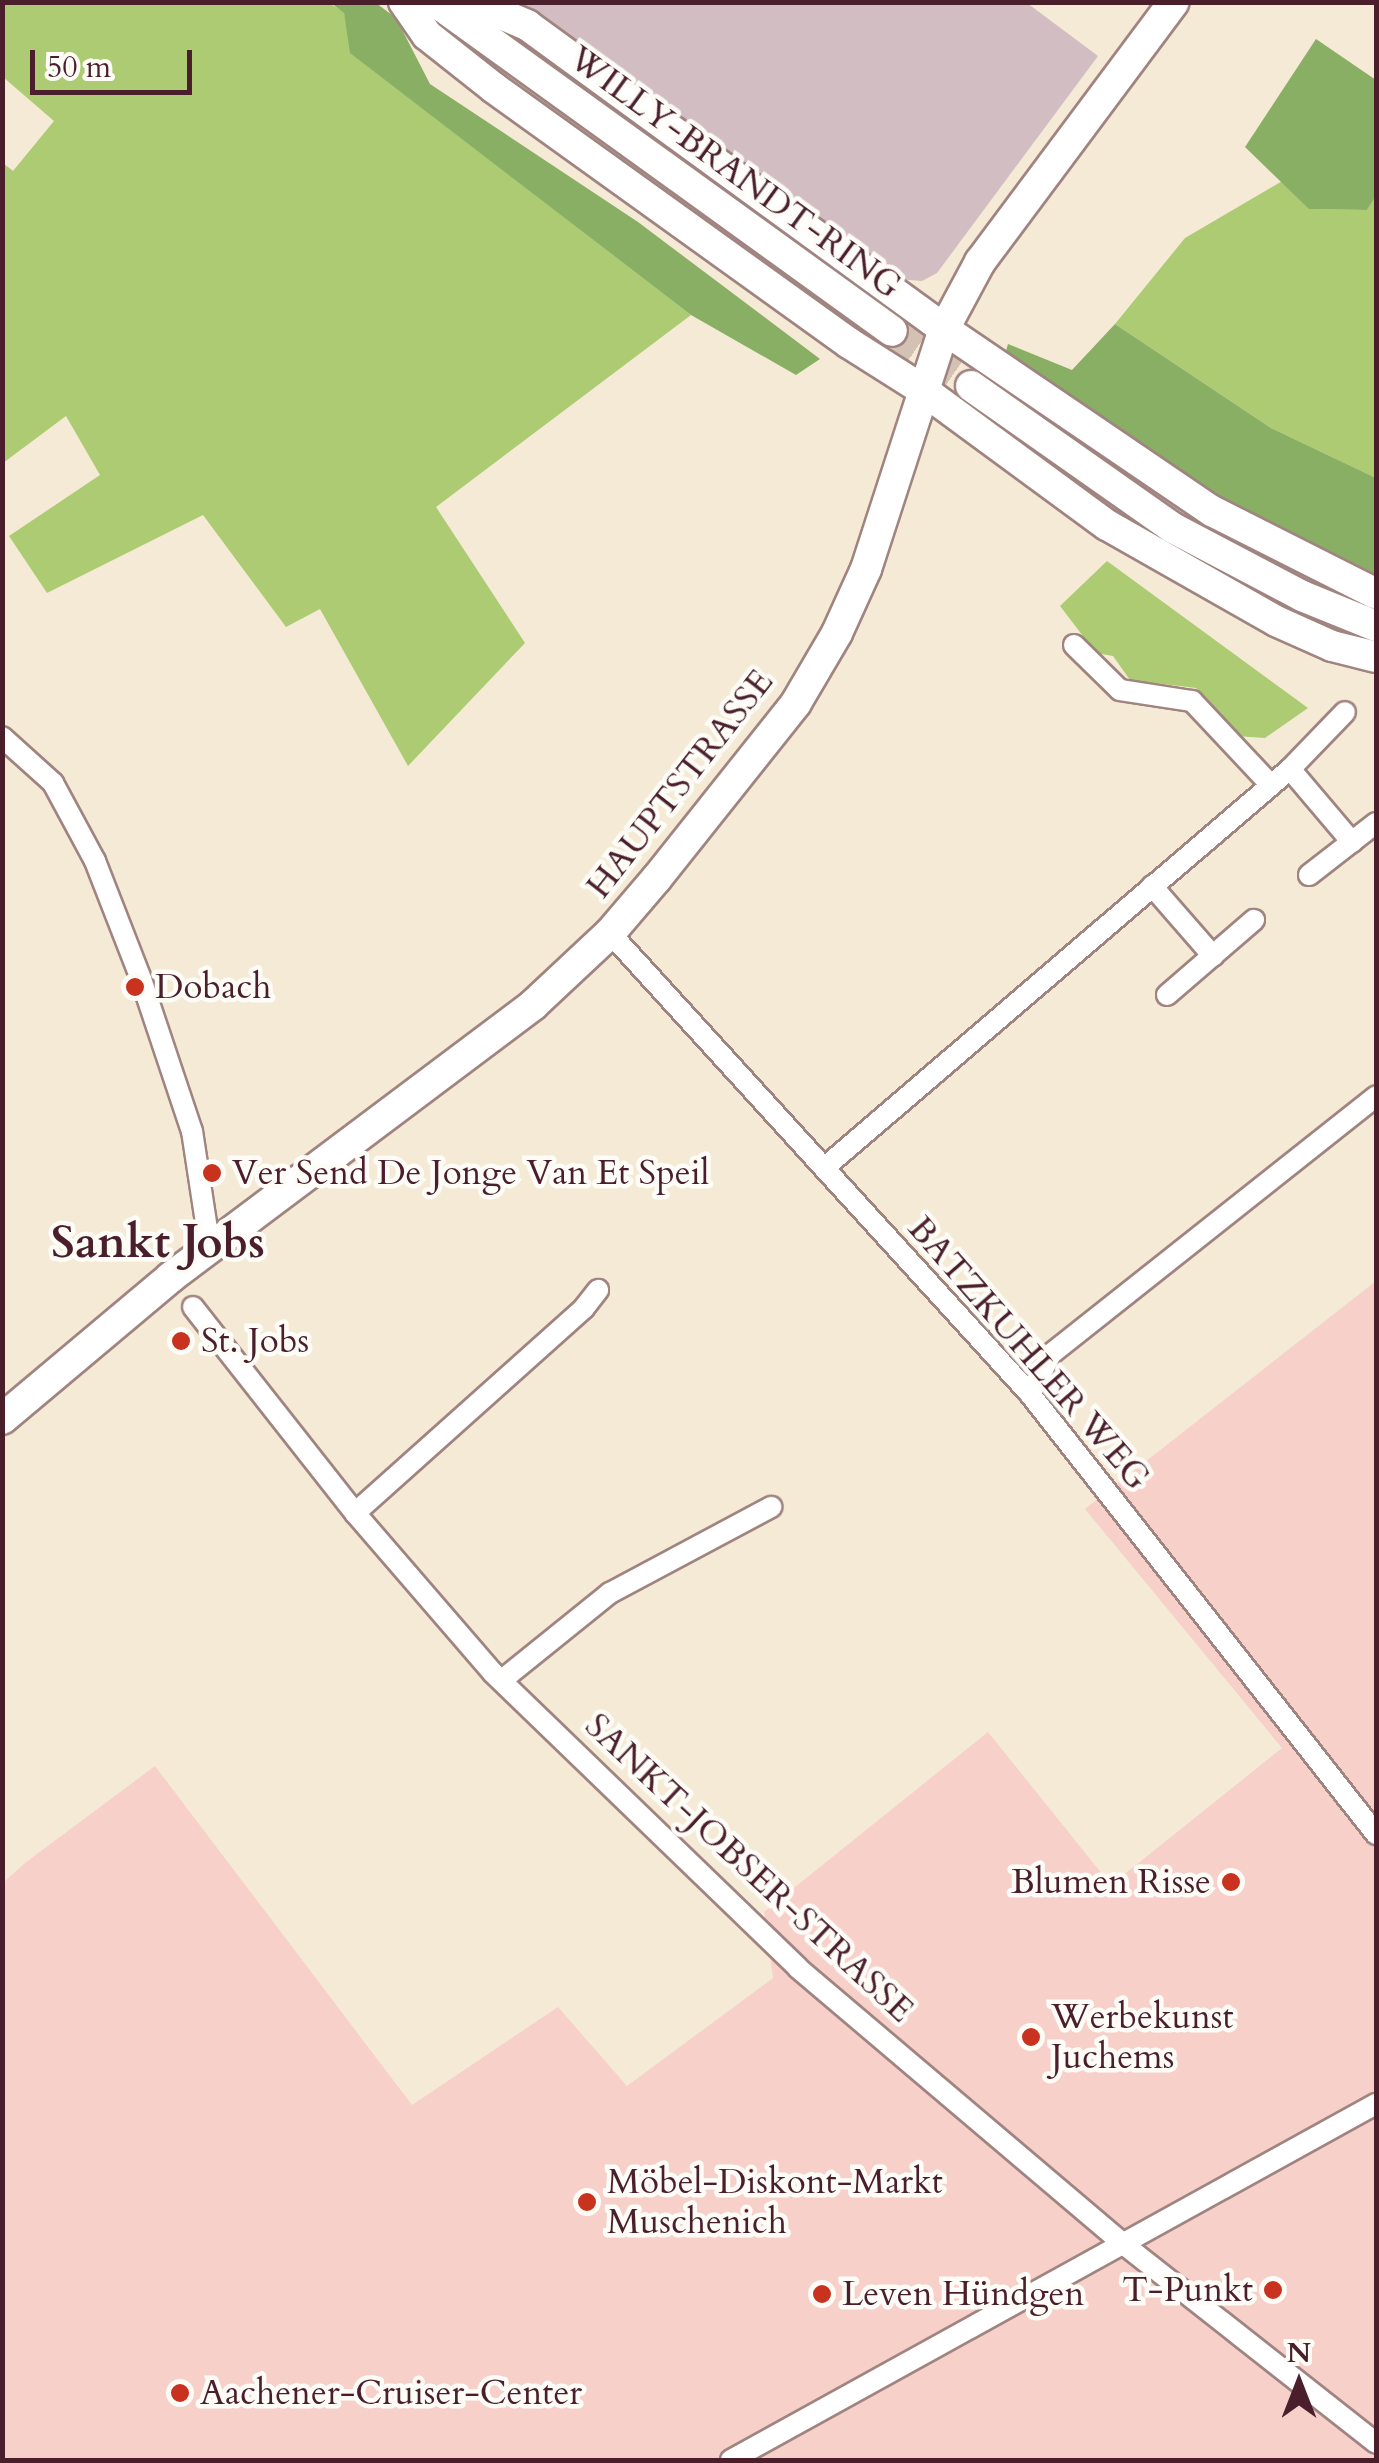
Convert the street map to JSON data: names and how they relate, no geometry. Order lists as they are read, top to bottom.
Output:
{
  "streets": {
    "main road": ["WILLY-BRANDT-RING", "HAUPTSTRASSE"],
    "street": ["BATZKUHLER WEG", "SANKT-JOBSER-STRASSE"]
  },
  "crossings": [
    ["HAUPTSTRASSE", "BATZKUHLER WEG"]
  ],
  "districts": ["Sankt Jobs"],
  "places": [
    "Dobach",
    "Ver Send De Jonge Van Et Speil",
    "St. Jobs",
    "Blumen Risse",
    "Werbekunst Juchems",
    "Möbel-Diskont-Markt Muschenich",
    "T-Punkt",
    "Leven Hündgen",
    "Aachener-Cruiser-Center"
  ],
  "scale_bar": "50 m",
  "north": "top"
}
